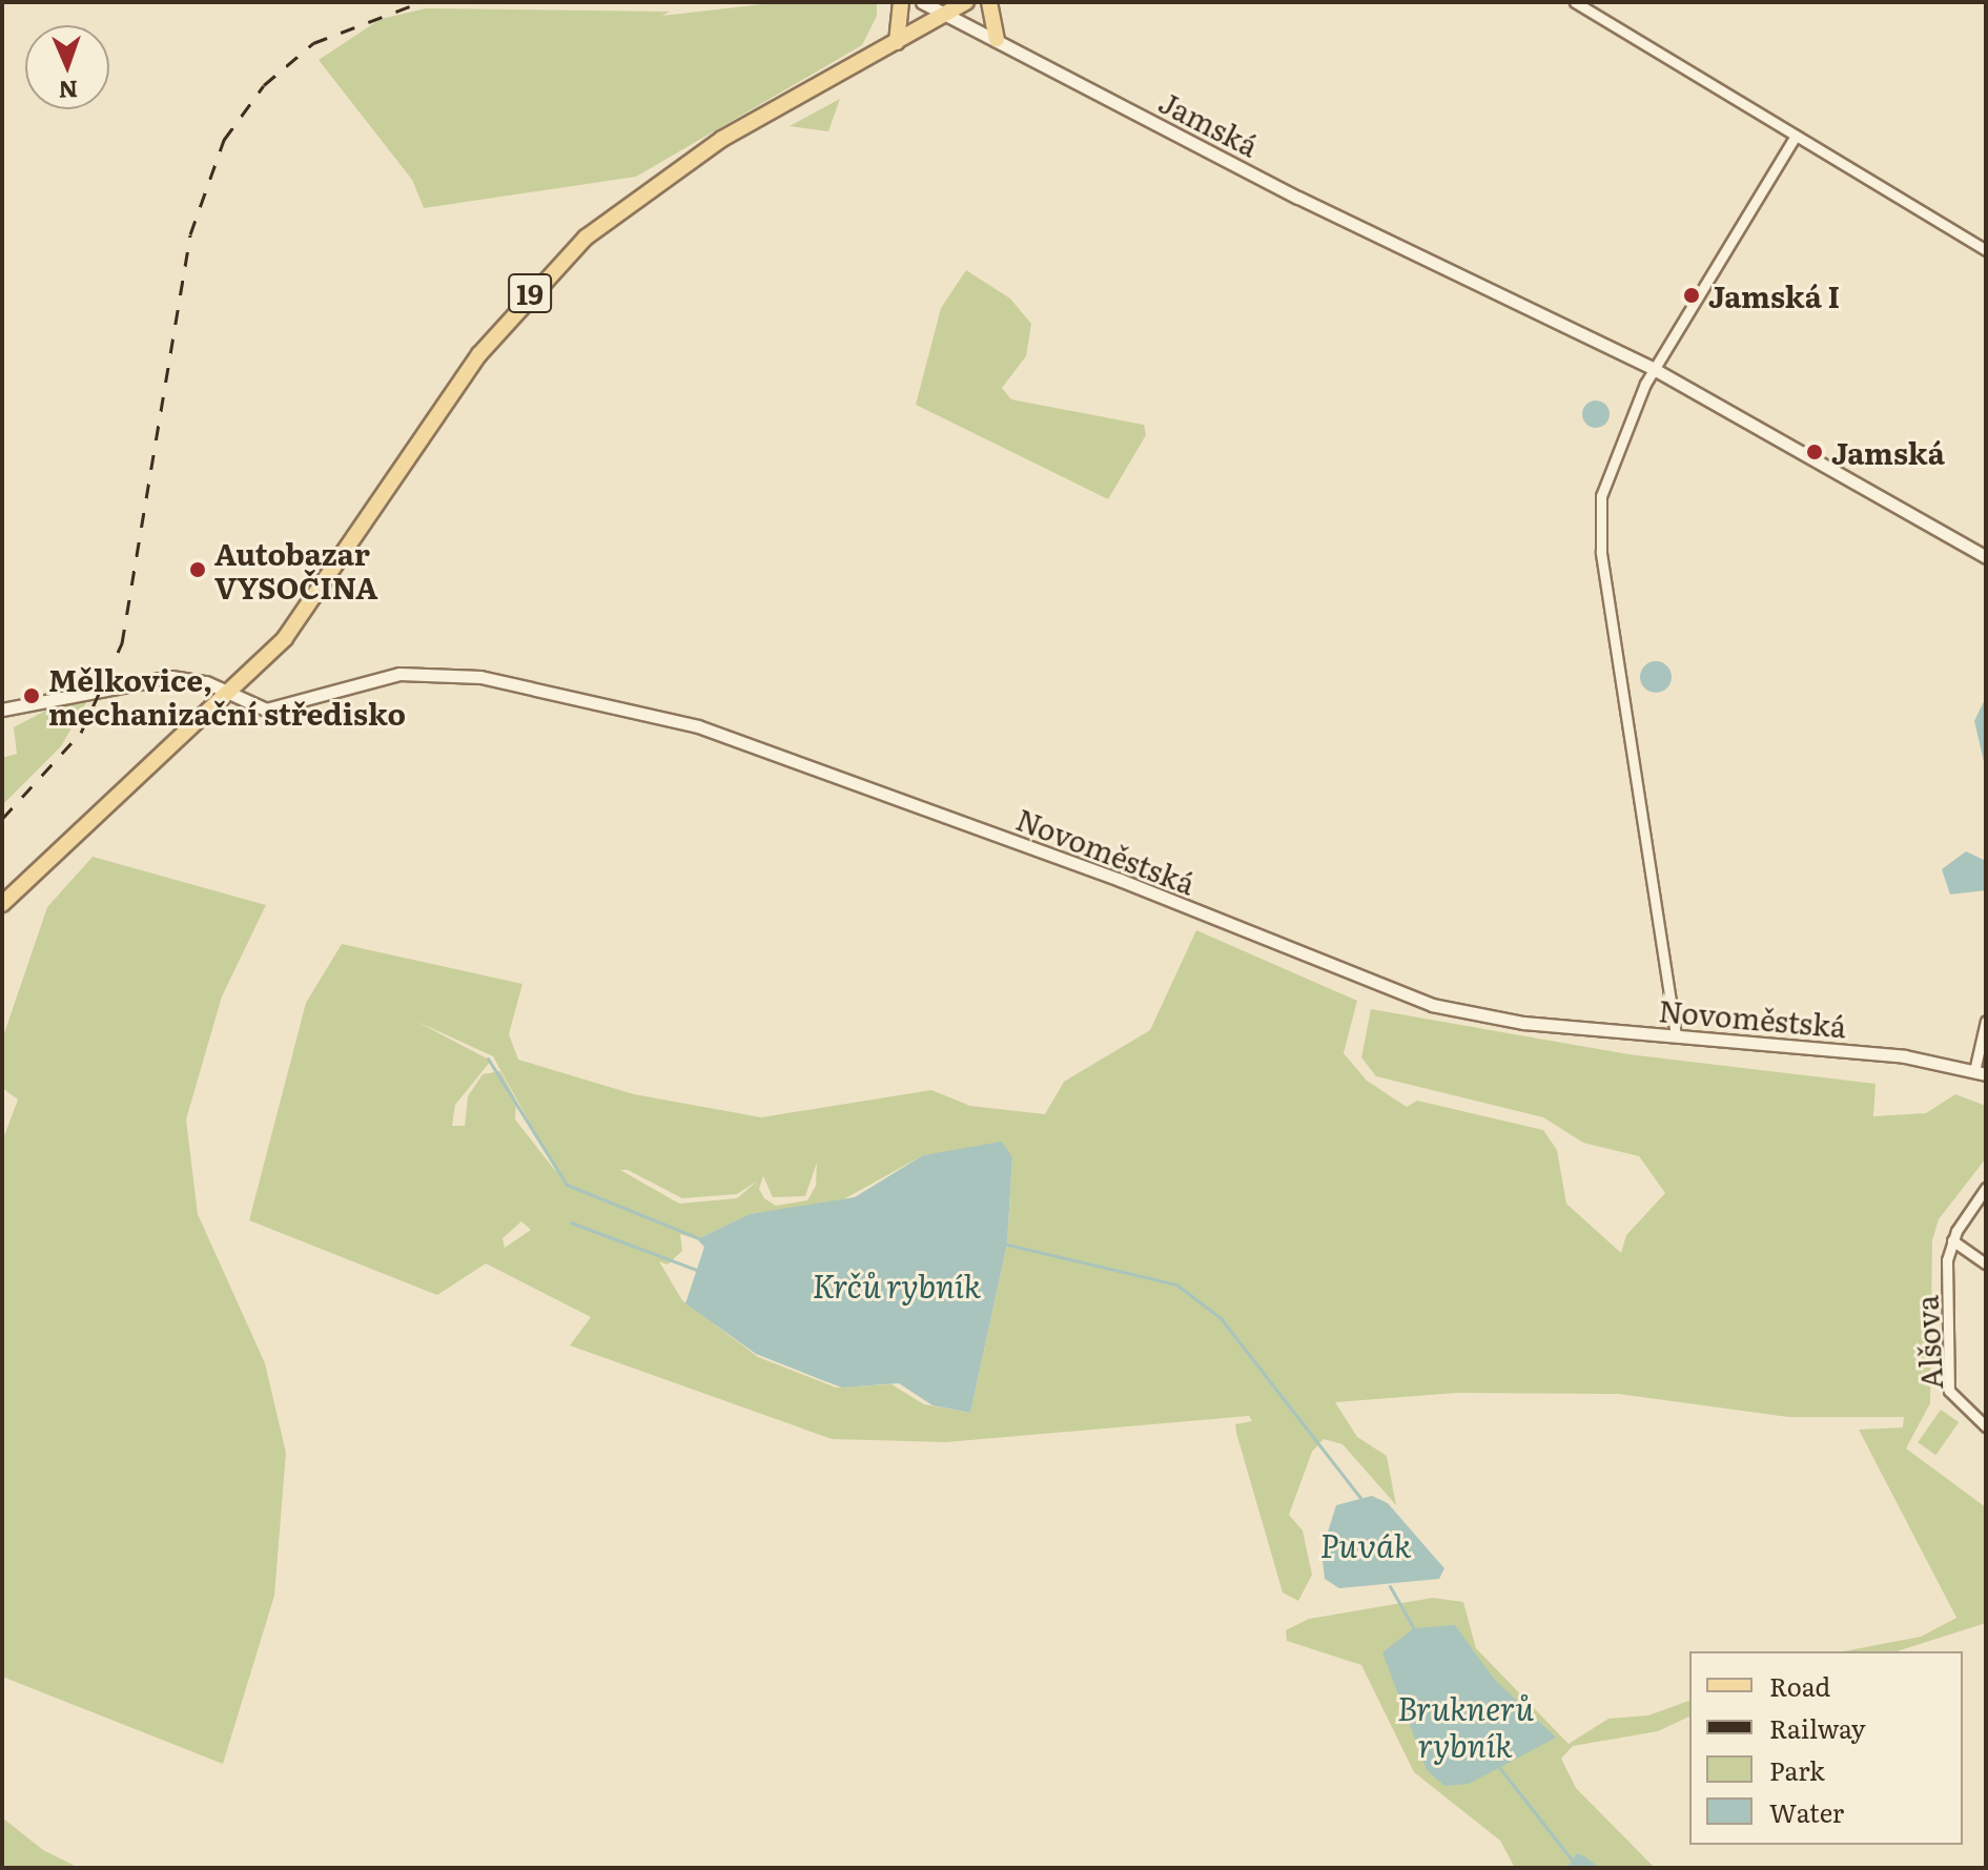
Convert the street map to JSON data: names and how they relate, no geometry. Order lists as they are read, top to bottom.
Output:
{
  "streets": {
    "main road": ["19"],
    "street": ["Jamská", "Novoměstská", "Alšova"]
  },
  "crossings": [
    ["Jamská", "19"],
    ["19", "Novoměstská"]
  ],
  "water": ["Krčů rybník", "Puvák", "Bruknerů rybník"],
  "places": [
    "Jamská I",
    "Jamská",
    "Autobazar VYSOČINA",
    "Mělkovice, mechanizační středisko"
  ],
  "legend": [
    "Road",
    "Railway",
    "Park",
    "Water"
  ],
  "north": "bottom"
}
